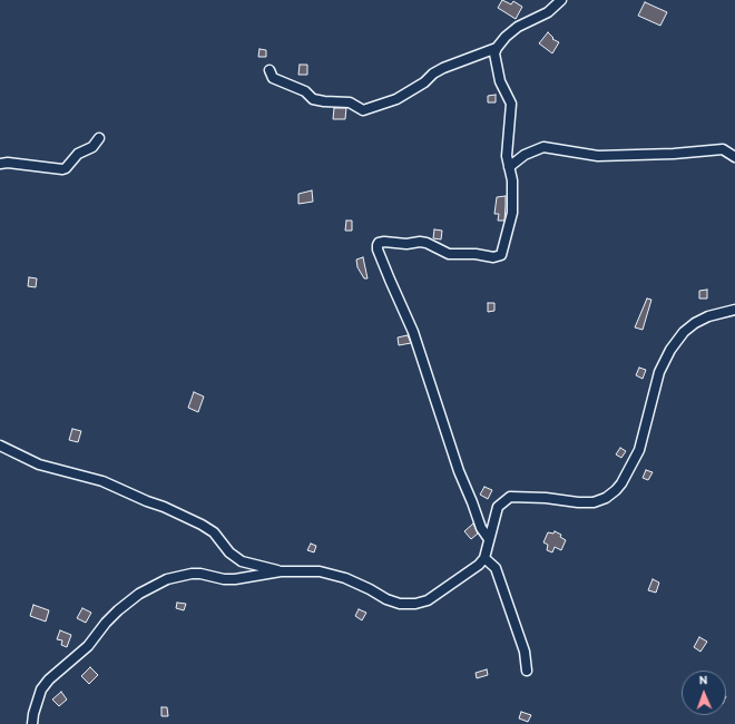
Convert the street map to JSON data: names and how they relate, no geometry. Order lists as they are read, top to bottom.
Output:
{
  "north": "top"
}
